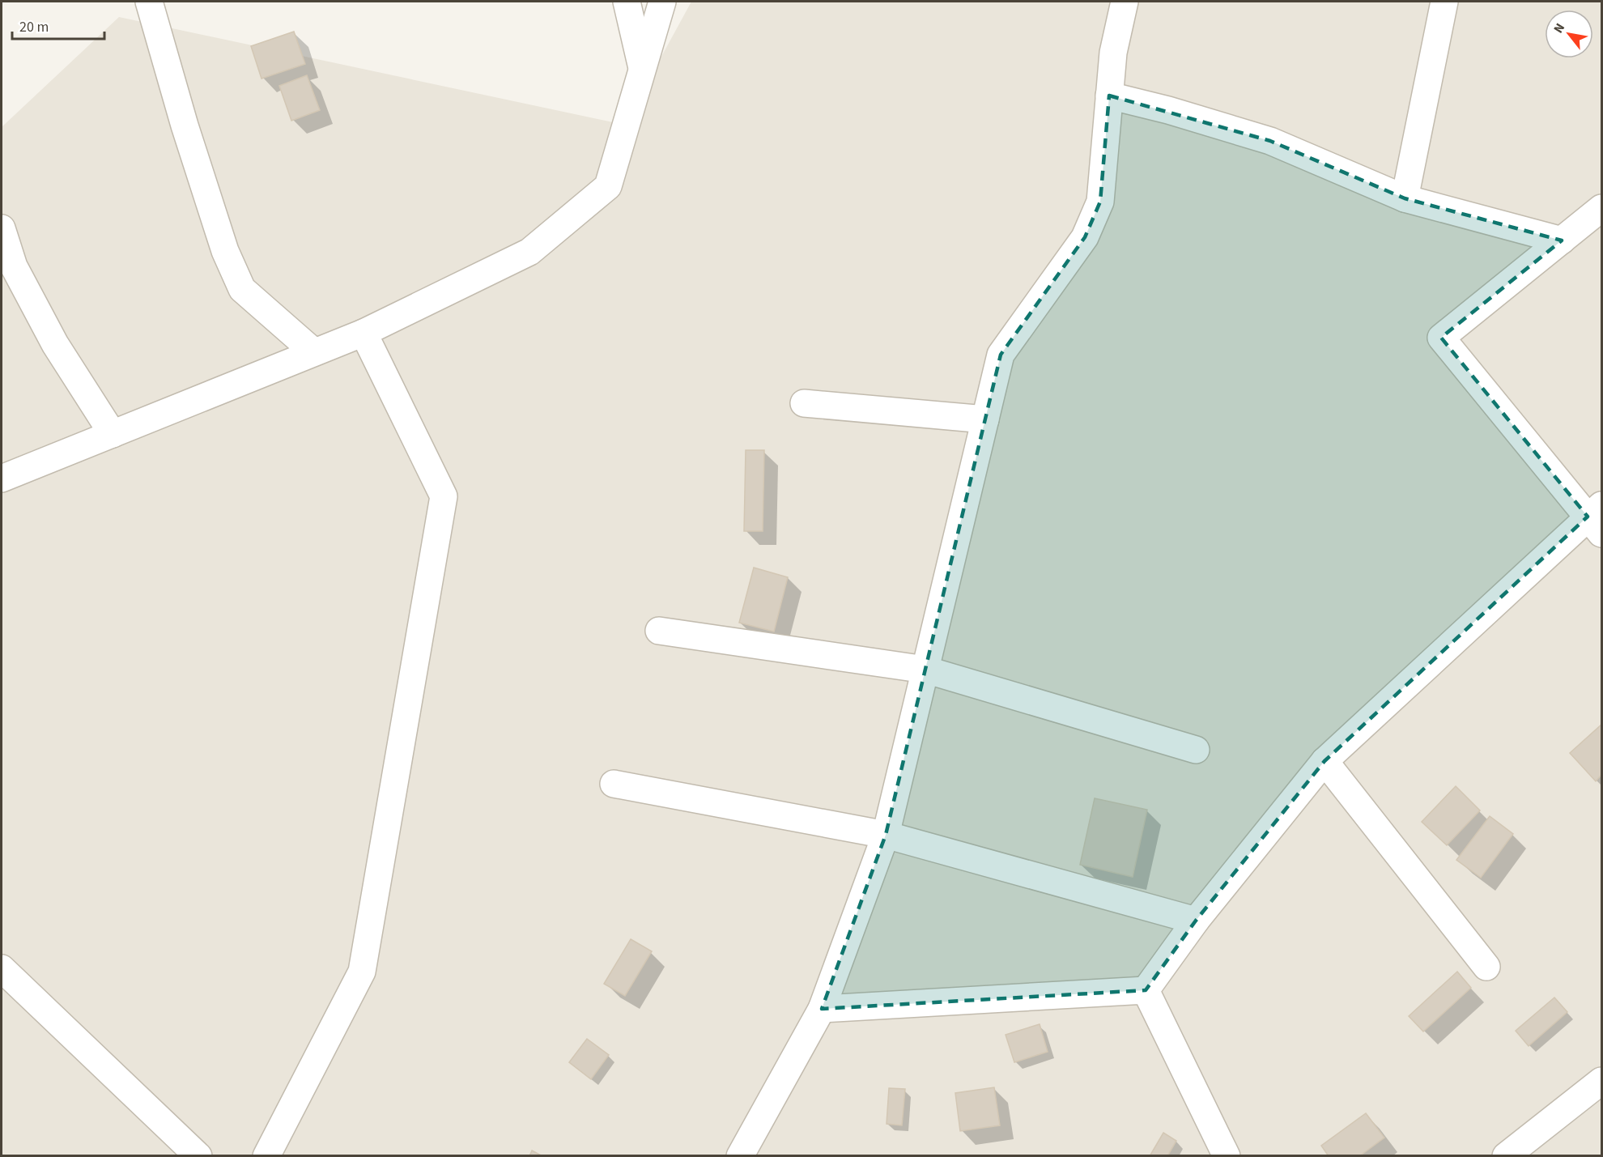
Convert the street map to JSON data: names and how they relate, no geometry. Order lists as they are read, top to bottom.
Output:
{
  "scale_bar": "20 m",
  "north": "top left"
}
